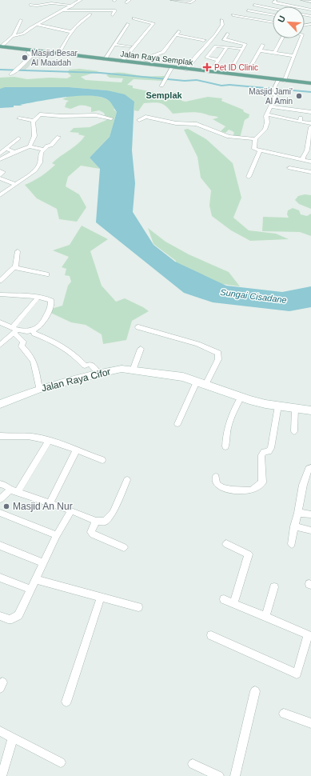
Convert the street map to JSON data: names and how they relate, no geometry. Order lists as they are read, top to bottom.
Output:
{
  "streets": {
    "main road": ["Jalan Raya Semplak"],
    "street": ["Jalan Raya Cifor"]
  },
  "districts": ["Semplak"],
  "water": ["Sungai Cisadane"],
  "places": {
    "other": ["Masjid Besar Al Maaidah", "Masjid Jami' Al Amin", "Masjid An Nur"],
    "health": ["Pet ID Clinic"]
  },
  "north": "top left"
}
